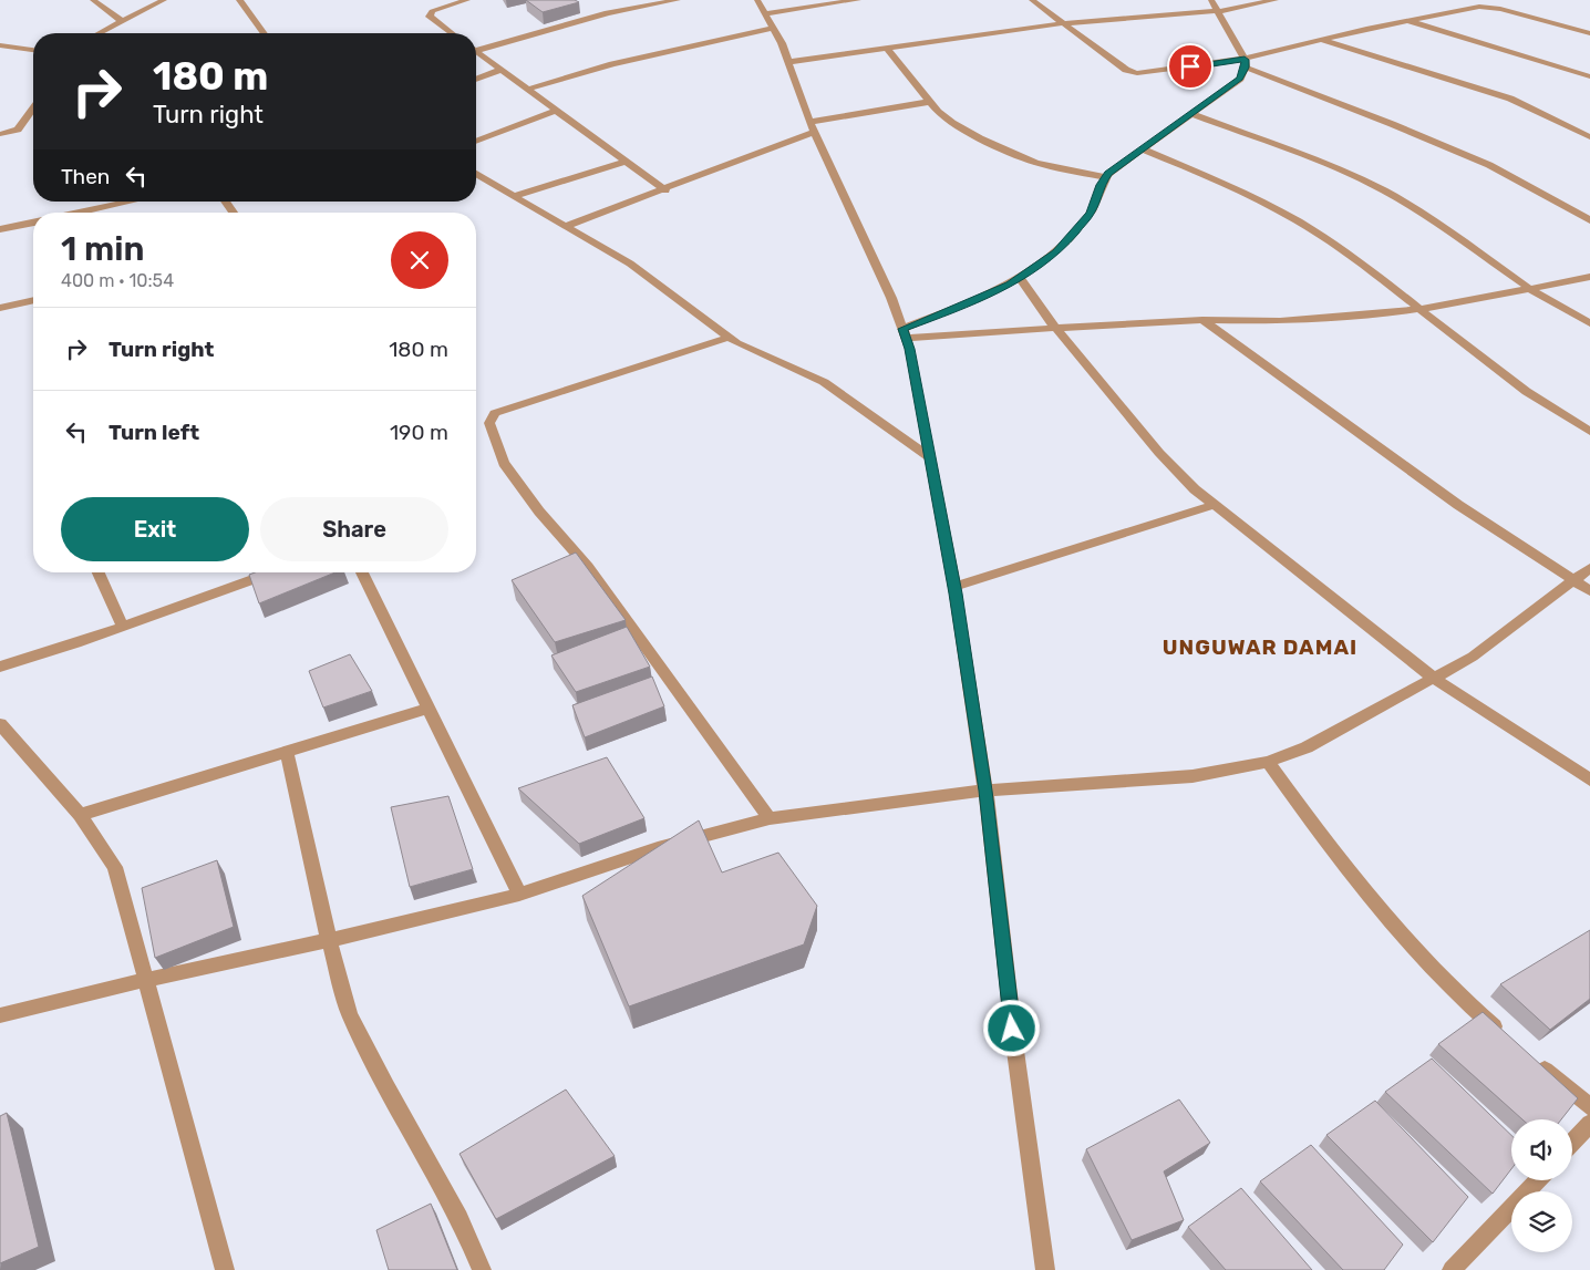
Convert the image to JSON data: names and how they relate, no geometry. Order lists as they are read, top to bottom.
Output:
{
  "districts": ["UNGUWAR DAMAI"],
  "page": {
    "turn": ["180 m", "Turn right"],
    "then": "Then",
    "heading": ["1 min", "400 m · 10:54"],
    "list": [
      {
        "name": "Turn right",
        "value": "180 m"
      },
      {
        "name": "Turn left",
        "value": "190 m"
      }
    ],
    "buttons": ["Exit", "Share"]
  }
}
